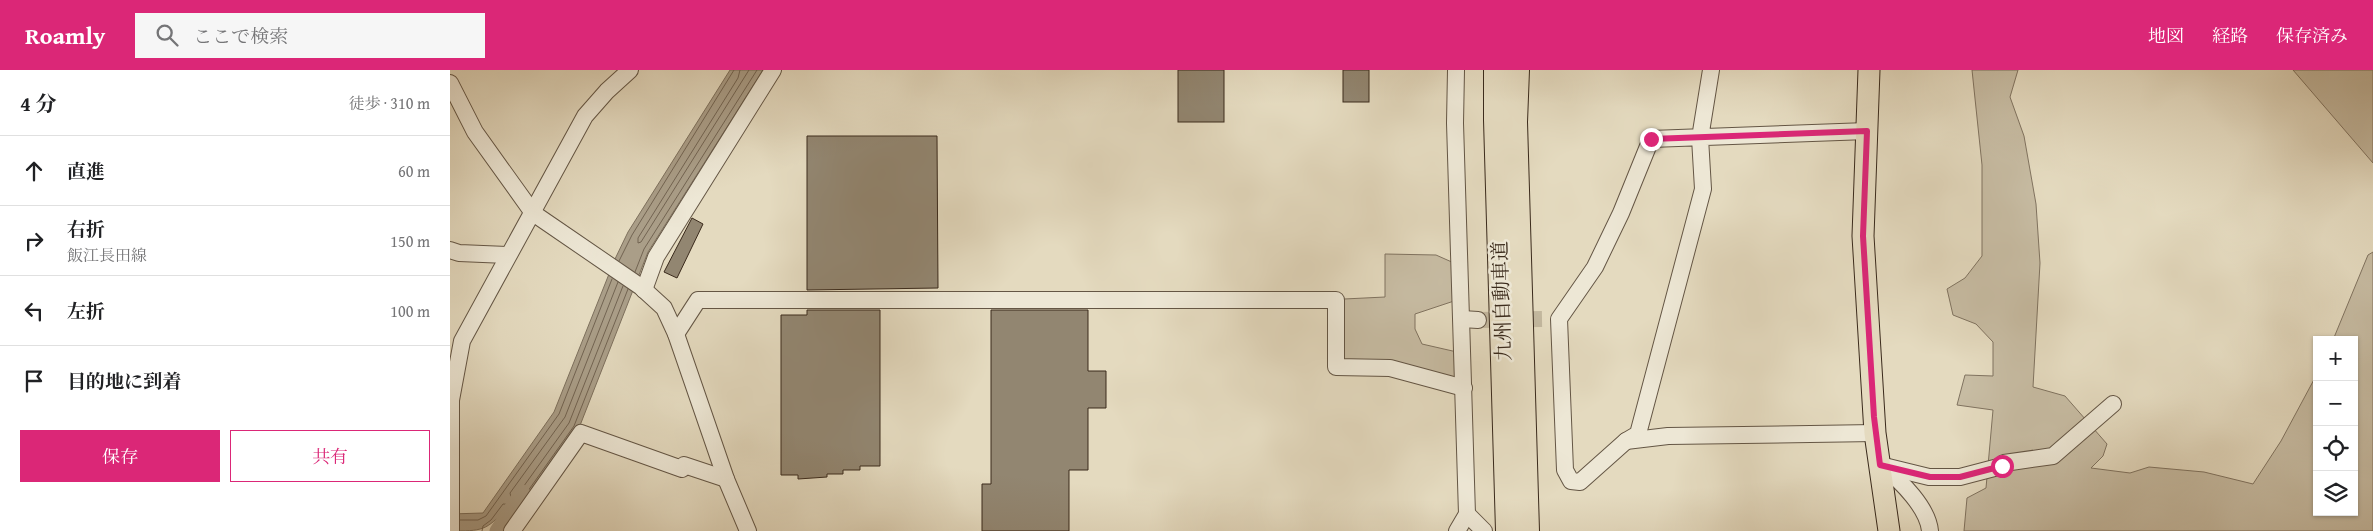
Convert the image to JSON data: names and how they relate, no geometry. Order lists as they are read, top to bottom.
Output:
{
  "streets": {
    "highway": ["九州自動車道"]
  },
  "page": {
    "header": "Roamly",
    "search": "ここで検索",
    "nav": ["地図", "経路", "保存済み"],
    "heading": ["4 分", "徒歩 · 310 m"],
    "list": [
      ["直進", "60 m"],
      ["右折", "飯江長田線", "150 m"],
      ["左折", "100 m"],
      "目的地に到着"
    ],
    "map_buttons": ["+", "−"],
    "buttons": ["保存", "共有"]
  }
}
